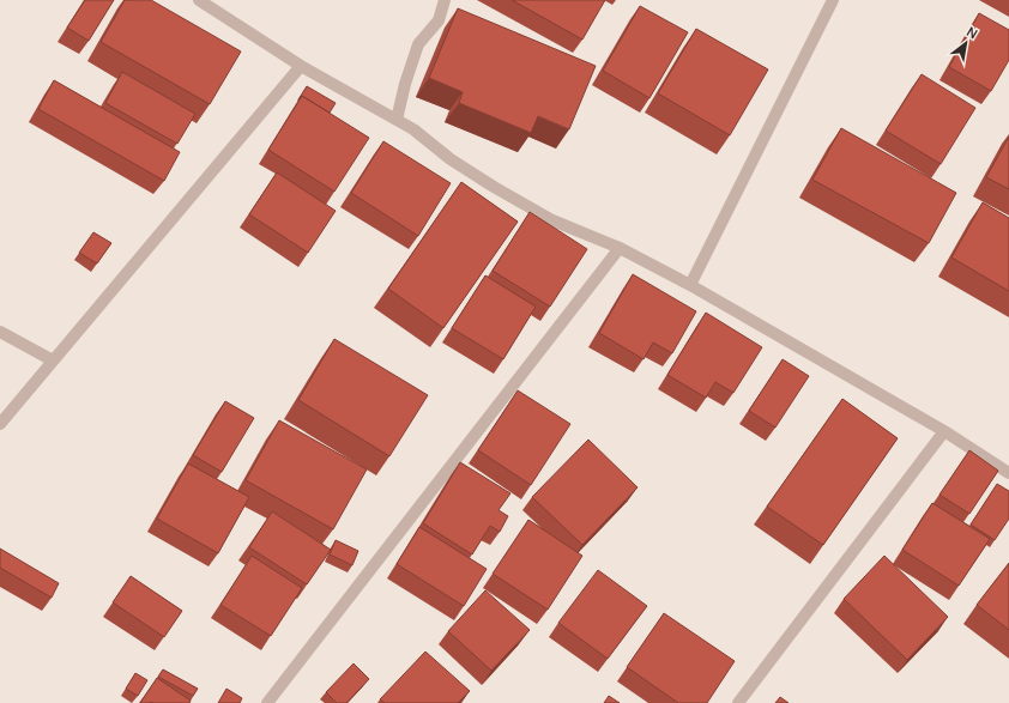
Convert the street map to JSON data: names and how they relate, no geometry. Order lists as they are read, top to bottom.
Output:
{
  "north": "top right"
}
